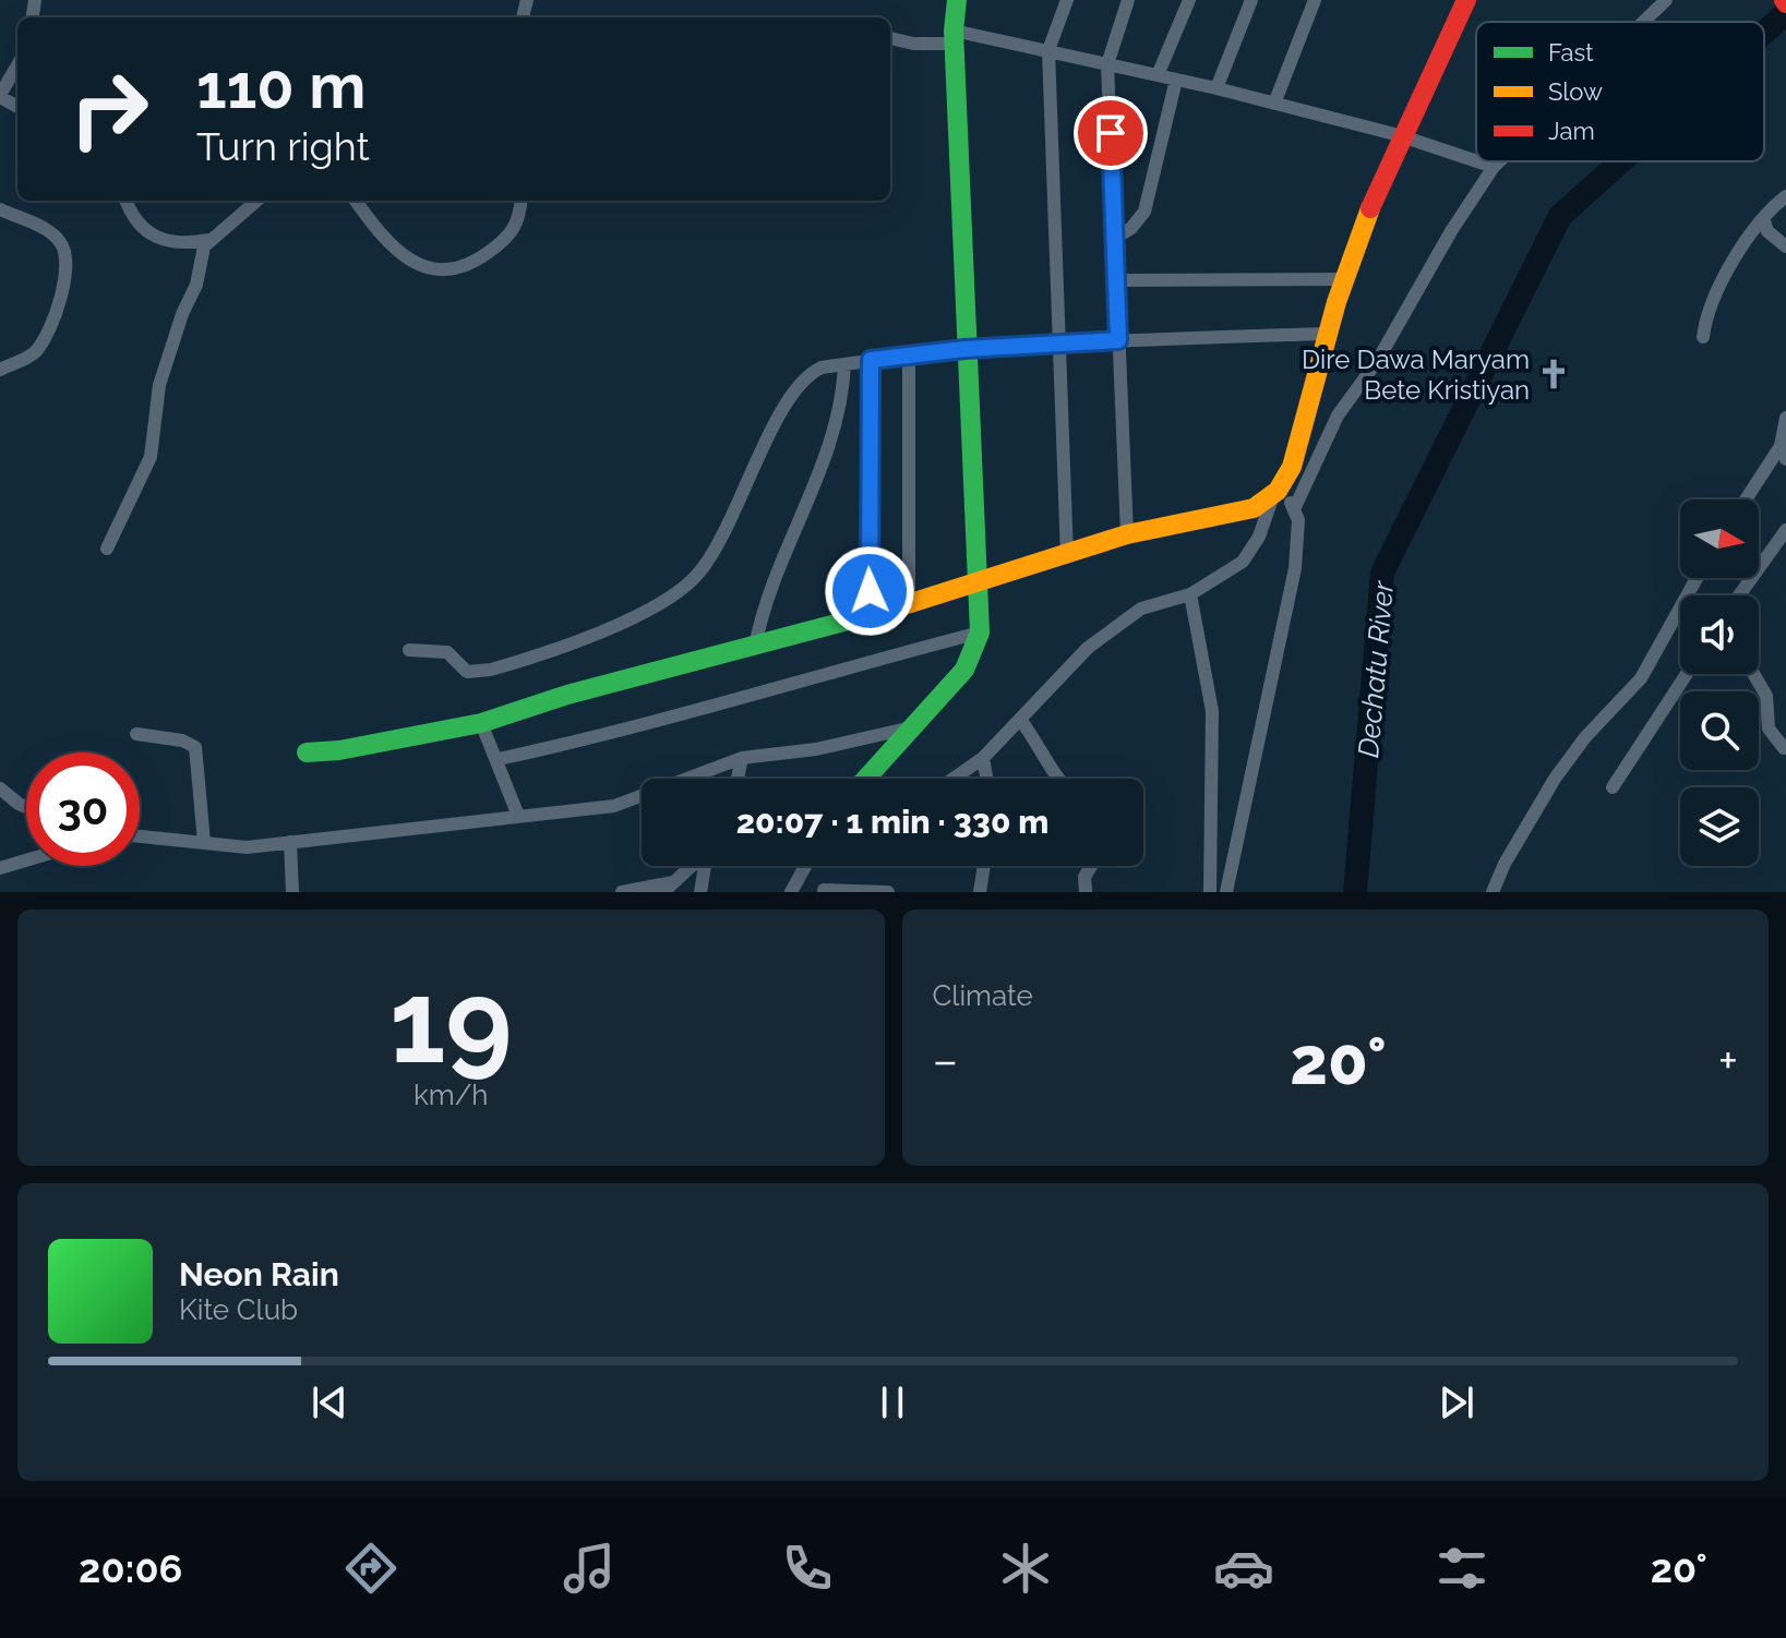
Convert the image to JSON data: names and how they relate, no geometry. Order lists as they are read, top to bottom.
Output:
{
  "water": ["Dechatu River"],
  "places": {
    "church": ["Dire Dawa Maryam Bete Kristiyan"]
  },
  "legend": ["Fast", "Slow", "Jam"],
  "north": "right",
  "page": {
    "turn": ["110 m", "Turn right"],
    "limit": "30",
    "trip": "20:07 · 1 min · 330 m",
    "tile": [
      ["19", "km/h"],
      "Climate"
    ],
    "heat": ["−", "20°", "+"],
    "song": ["Neon Rain", "Kite Club"],
    "tabs": ["20:06", "20°"]
  }
}
